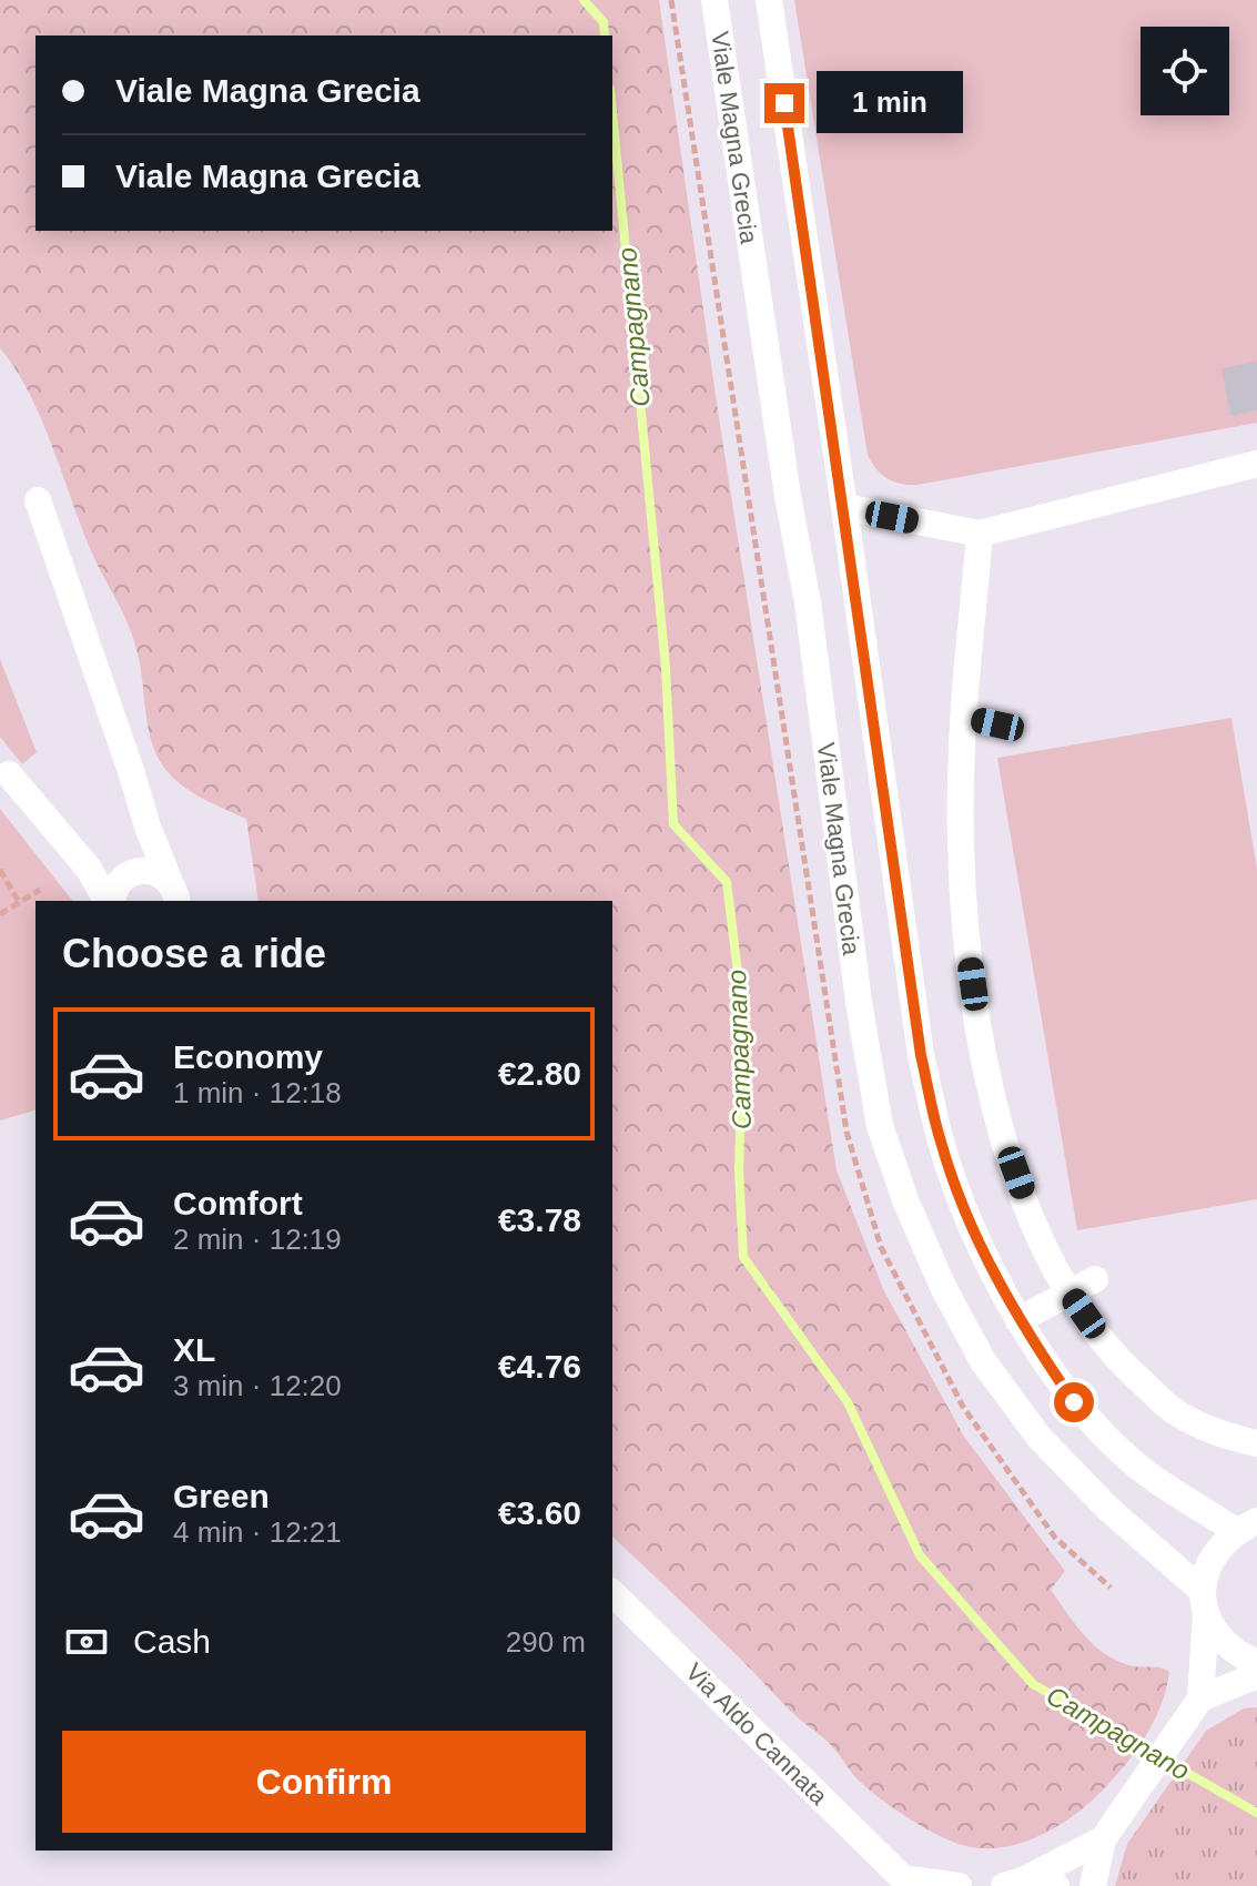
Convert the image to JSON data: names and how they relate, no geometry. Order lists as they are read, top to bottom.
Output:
{
  "streets": {
    "street": ["Viale Magna Grecia", "Via Aldo Cannata"]
  },
  "water": ["Campagnano"],
  "page": {
    "banner": ["Viale Magna Grecia", "Viale Magna Grecia"],
    "bubble": "1 min",
    "heading": "Choose a ride",
    "list": [
      {
        "name": "Economy",
        "note": "1 min · 12:18",
        "value": "€2.80"
      },
      {
        "name": "Comfort",
        "note": "2 min · 12:19",
        "value": "€3.78"
      },
      {
        "name": "XL",
        "note": "3 min · 12:20",
        "value": "€4.76"
      },
      {
        "name": "Green",
        "note": "4 min · 12:21",
        "value": "€3.60"
      }
    ],
    "pay": ["Cash", "290 m"],
    "buttons": "Confirm"
  }
}
